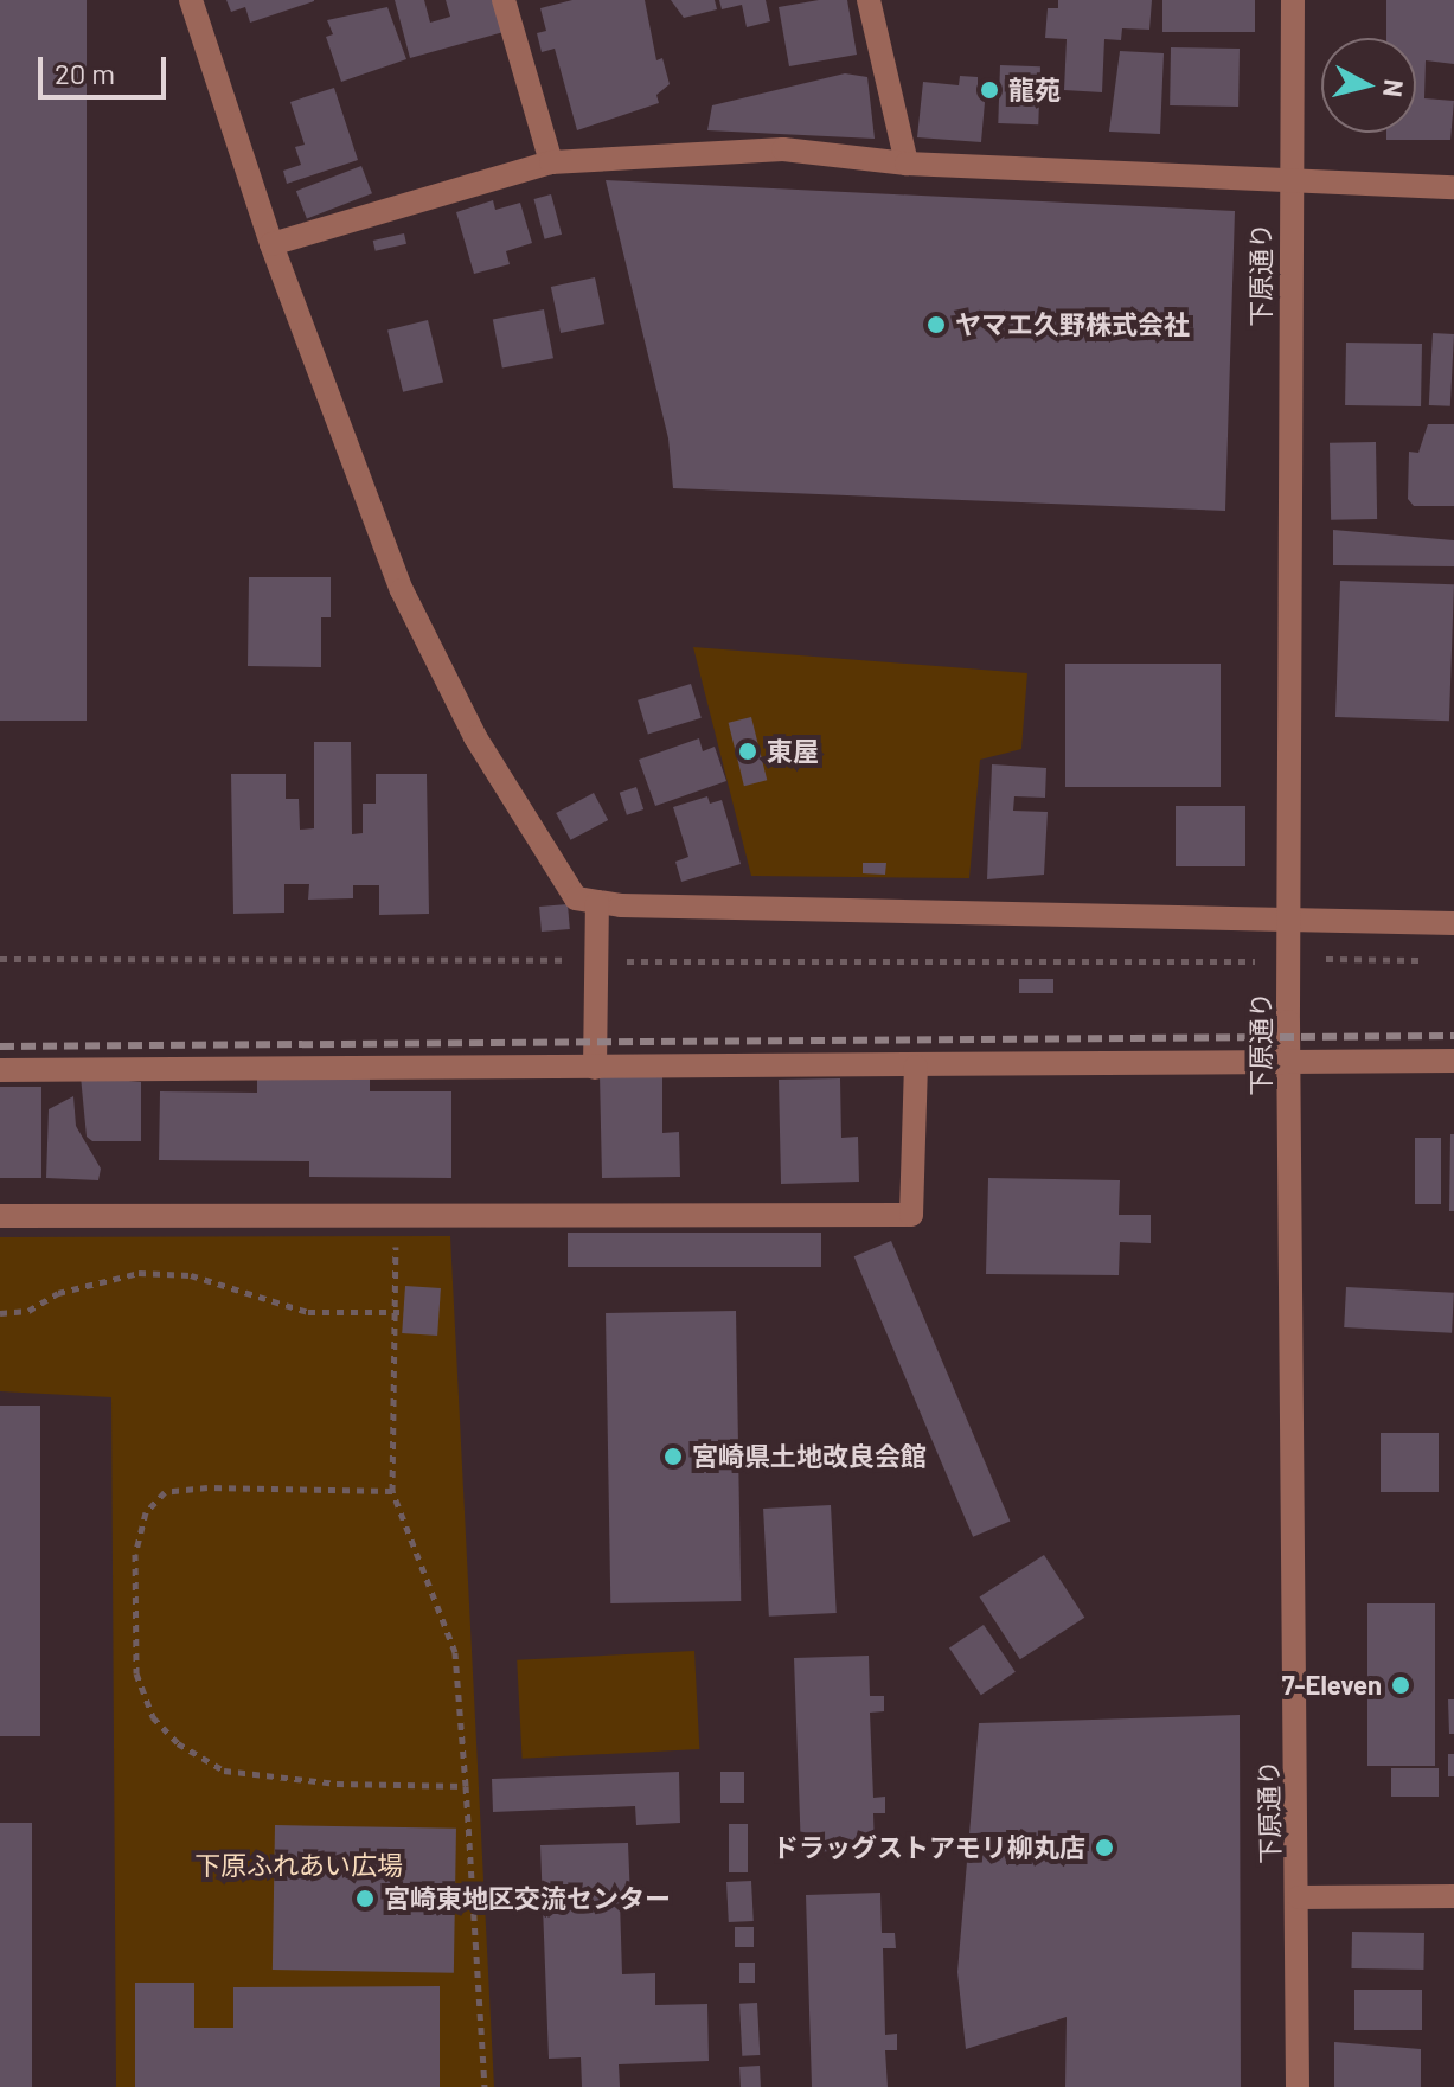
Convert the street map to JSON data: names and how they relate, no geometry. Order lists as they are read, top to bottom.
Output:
{
  "streets": {
    "street": ["下原通り"]
  },
  "parks": ["下原ふれあい広場"],
  "places": [
    "龍苑",
    "ヤマエ久野株式会社",
    "東屋",
    "宮崎県土地改良会館",
    "7-Eleven",
    "ドラッグストアモリ柳丸店",
    "宮崎東地区交流センター"
  ],
  "scale_bar": "20 m",
  "north": "right"
}
